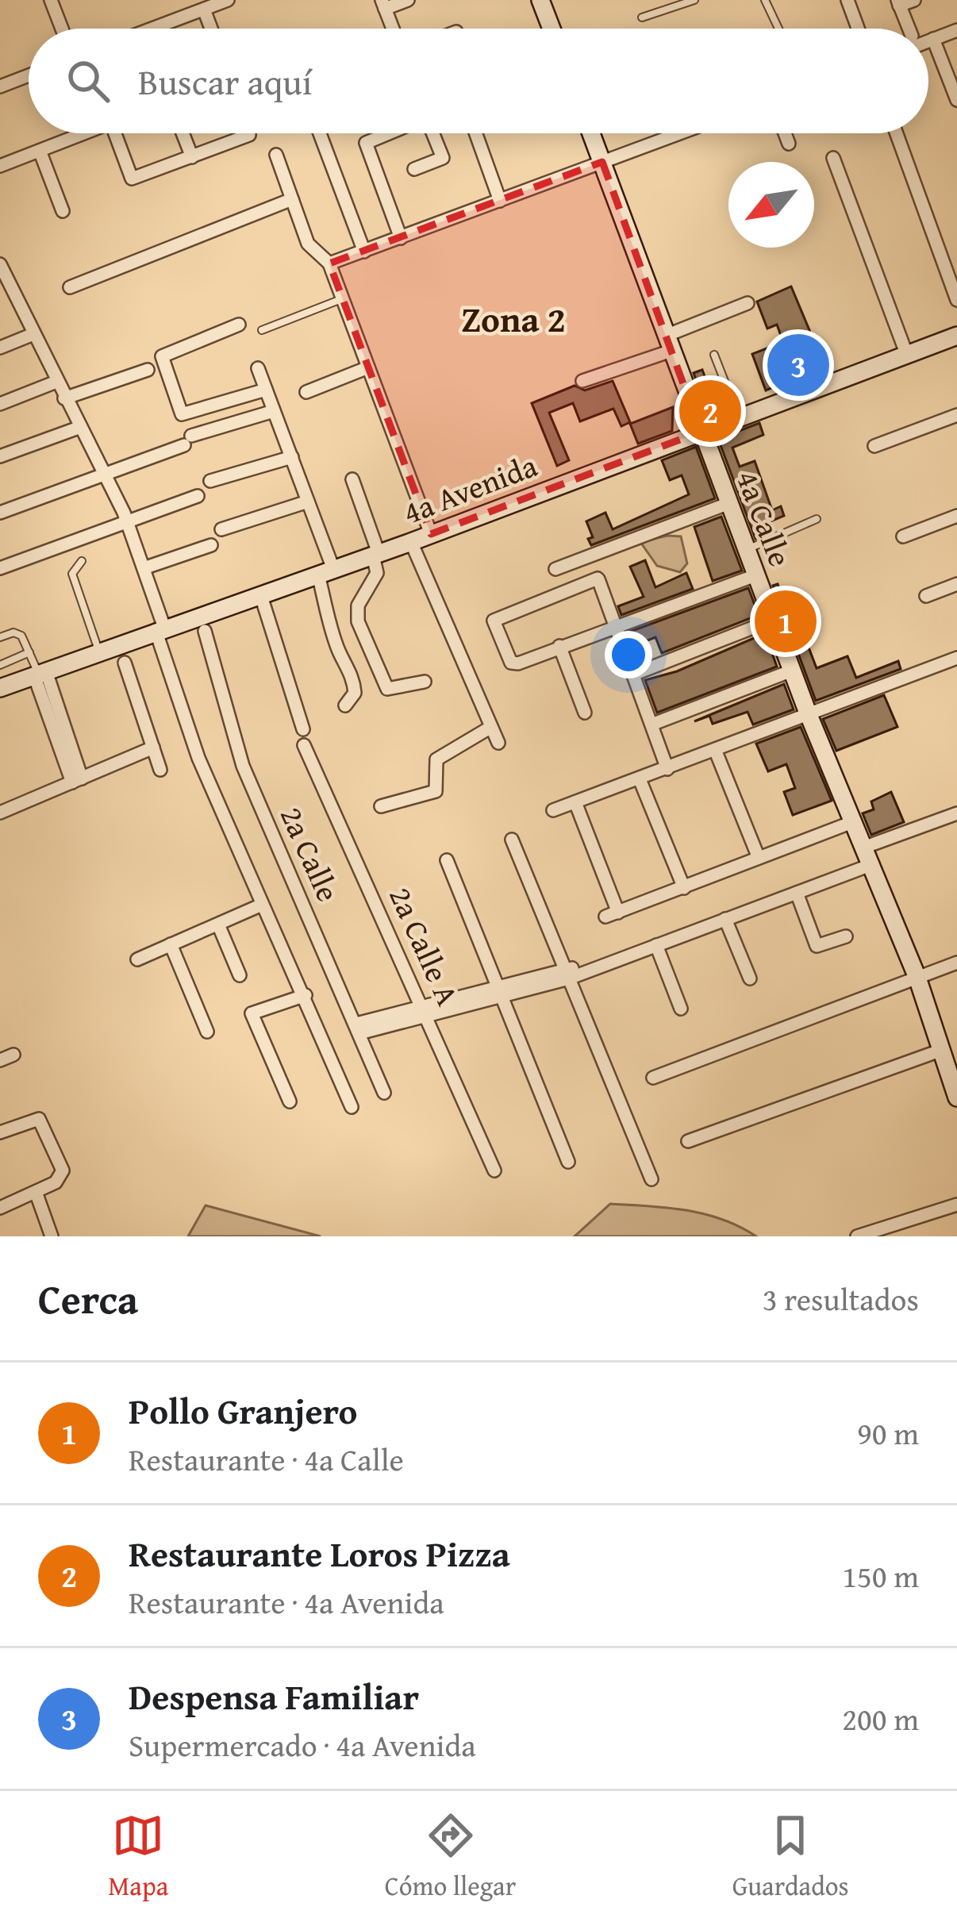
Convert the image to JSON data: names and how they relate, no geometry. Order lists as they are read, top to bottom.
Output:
{
  "streets": {
    "main road": ["4a Avenida", "4a Calle"],
    "street": ["2a Calle", "2a Calle A"]
  },
  "crossings": [
    ["4a Avenida", "4a Calle"]
  ],
  "districts": ["Zona 2"],
  "north": "bottom left",
  "page": {
    "search": "Buscar aquí",
    "pins": ["3", "2", "1"],
    "heading": ["Cerca", "3 resultados"],
    "list": [
      {
        "mark": "1",
        "name": "Pollo Granjero",
        "note": "Restaurante · 4a Calle",
        "value": "90 m"
      },
      {
        "mark": "2",
        "name": "Restaurante Loros Pizza",
        "note": "Restaurante · 4a Avenida",
        "value": "150 m"
      },
      {
        "mark": "3",
        "name": "Despensa Familiar",
        "note": "Supermercado · 4a Avenida",
        "value": "200 m"
      }
    ],
    "nav": ["Mapa", "Cómo llegar", "Guardados"]
  }
}
